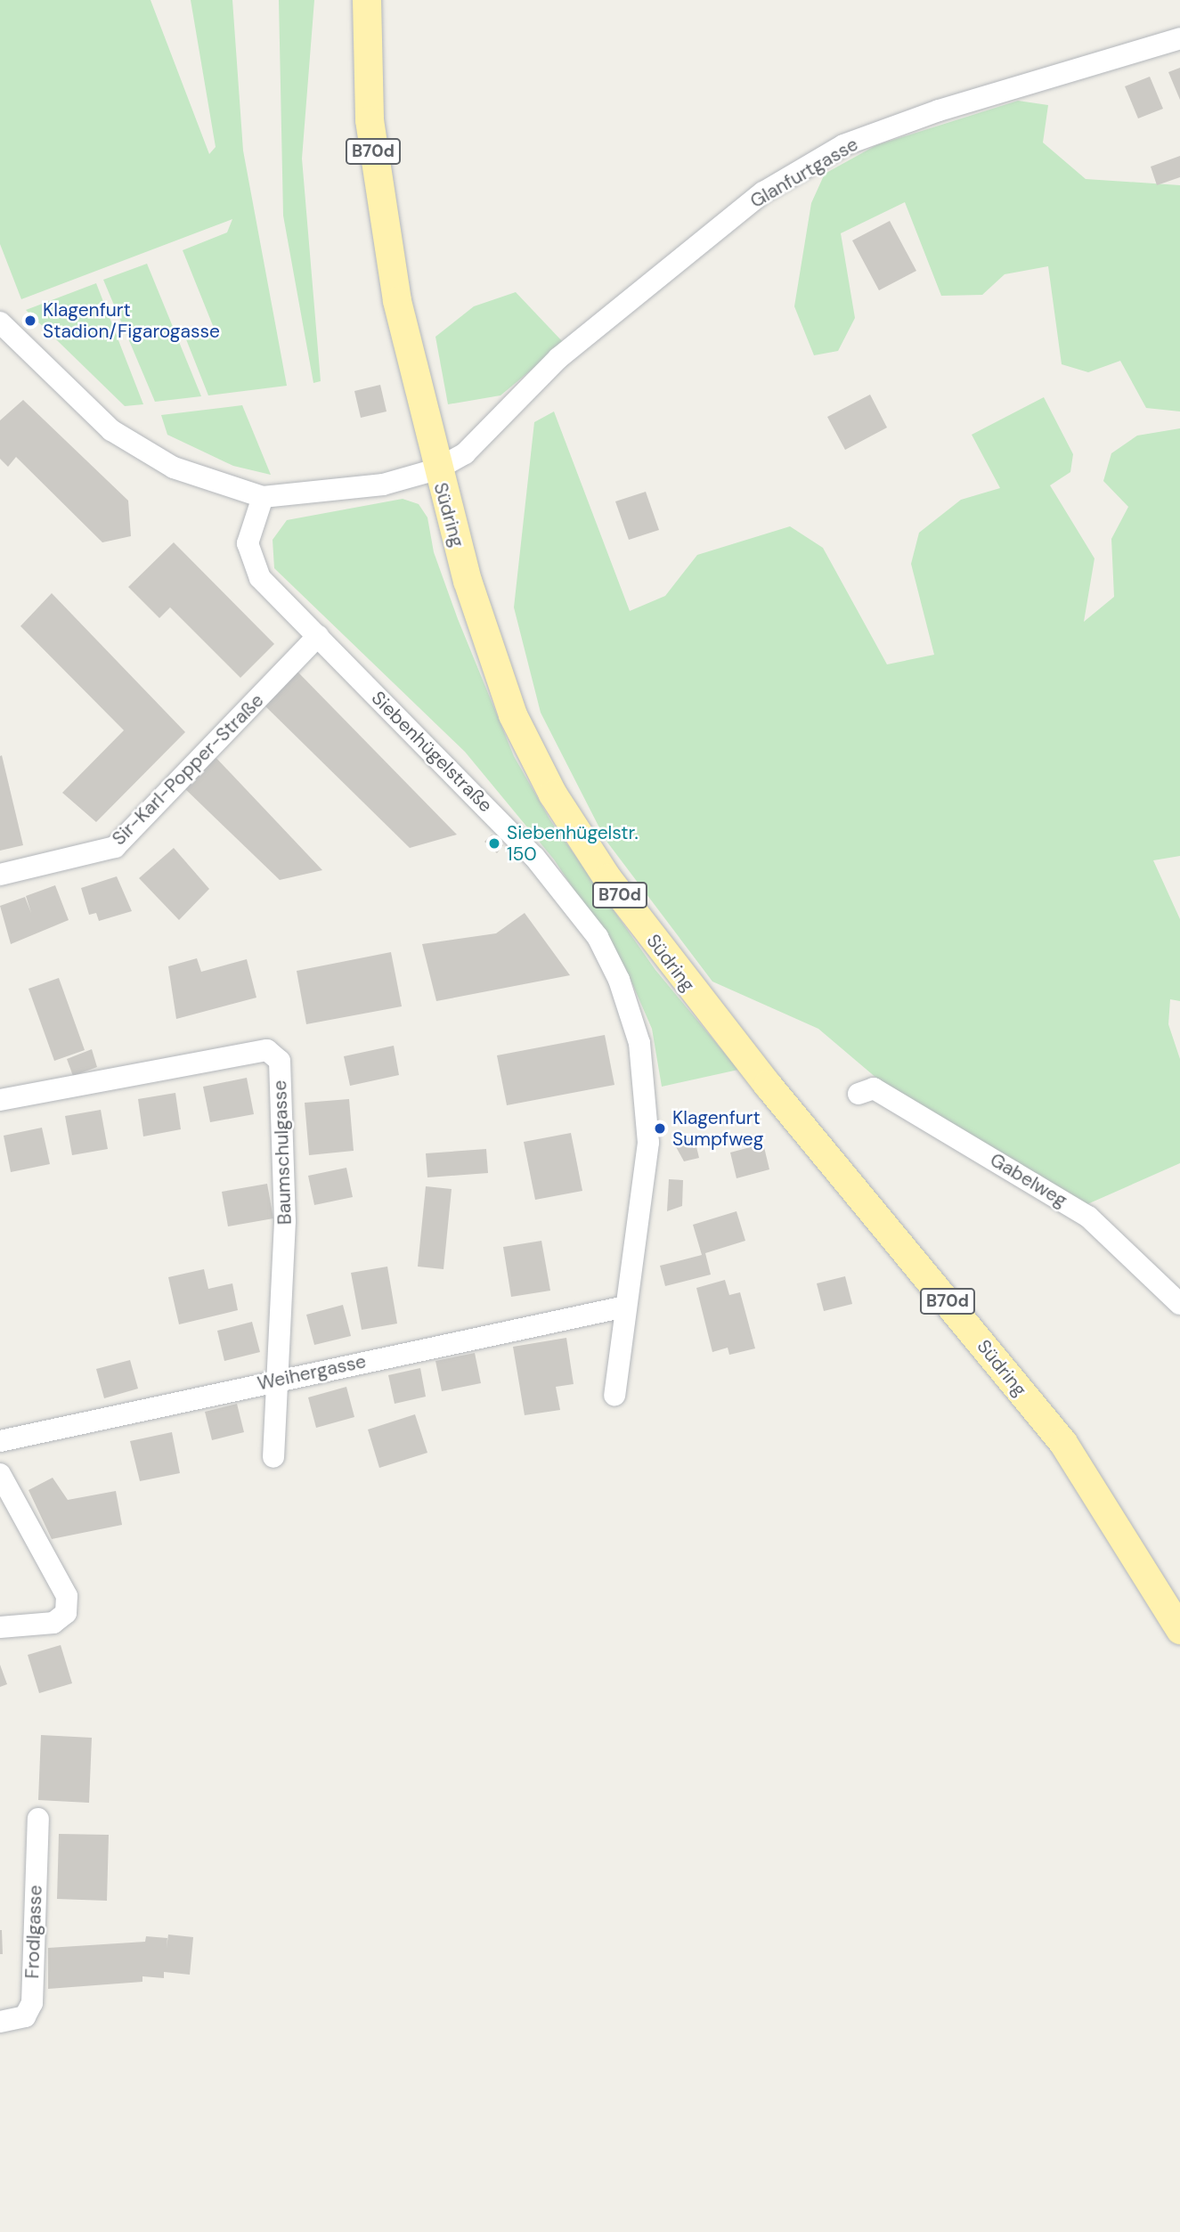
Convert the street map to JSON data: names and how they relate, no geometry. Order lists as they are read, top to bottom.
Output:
{
  "streets": {
    "main road": ["B70d", "Südring"],
    "street": [
      "Glanfurtgasse",
      "Siebenhügelstraße",
      "Sir-Karl-Popper-Straße",
      "Baumschulgasse",
      "Gabelweg",
      "Weihergasse",
      "Frodlgasse"
    ]
  },
  "crossings": [
    ["Glanfurtgasse", "Südring"],
    ["Siebenhügelstraße", "Sir-Karl-Popper-Straße"],
    ["Siebenhügelstraße", "Weihergasse"],
    ["Baumschulgasse", "Weihergasse"]
  ],
  "places": ["Klagenfurt Stadion/Figarogasse", "Siebenhügelstr. 150", "Klagenfurt Sumpfweg"]
}
